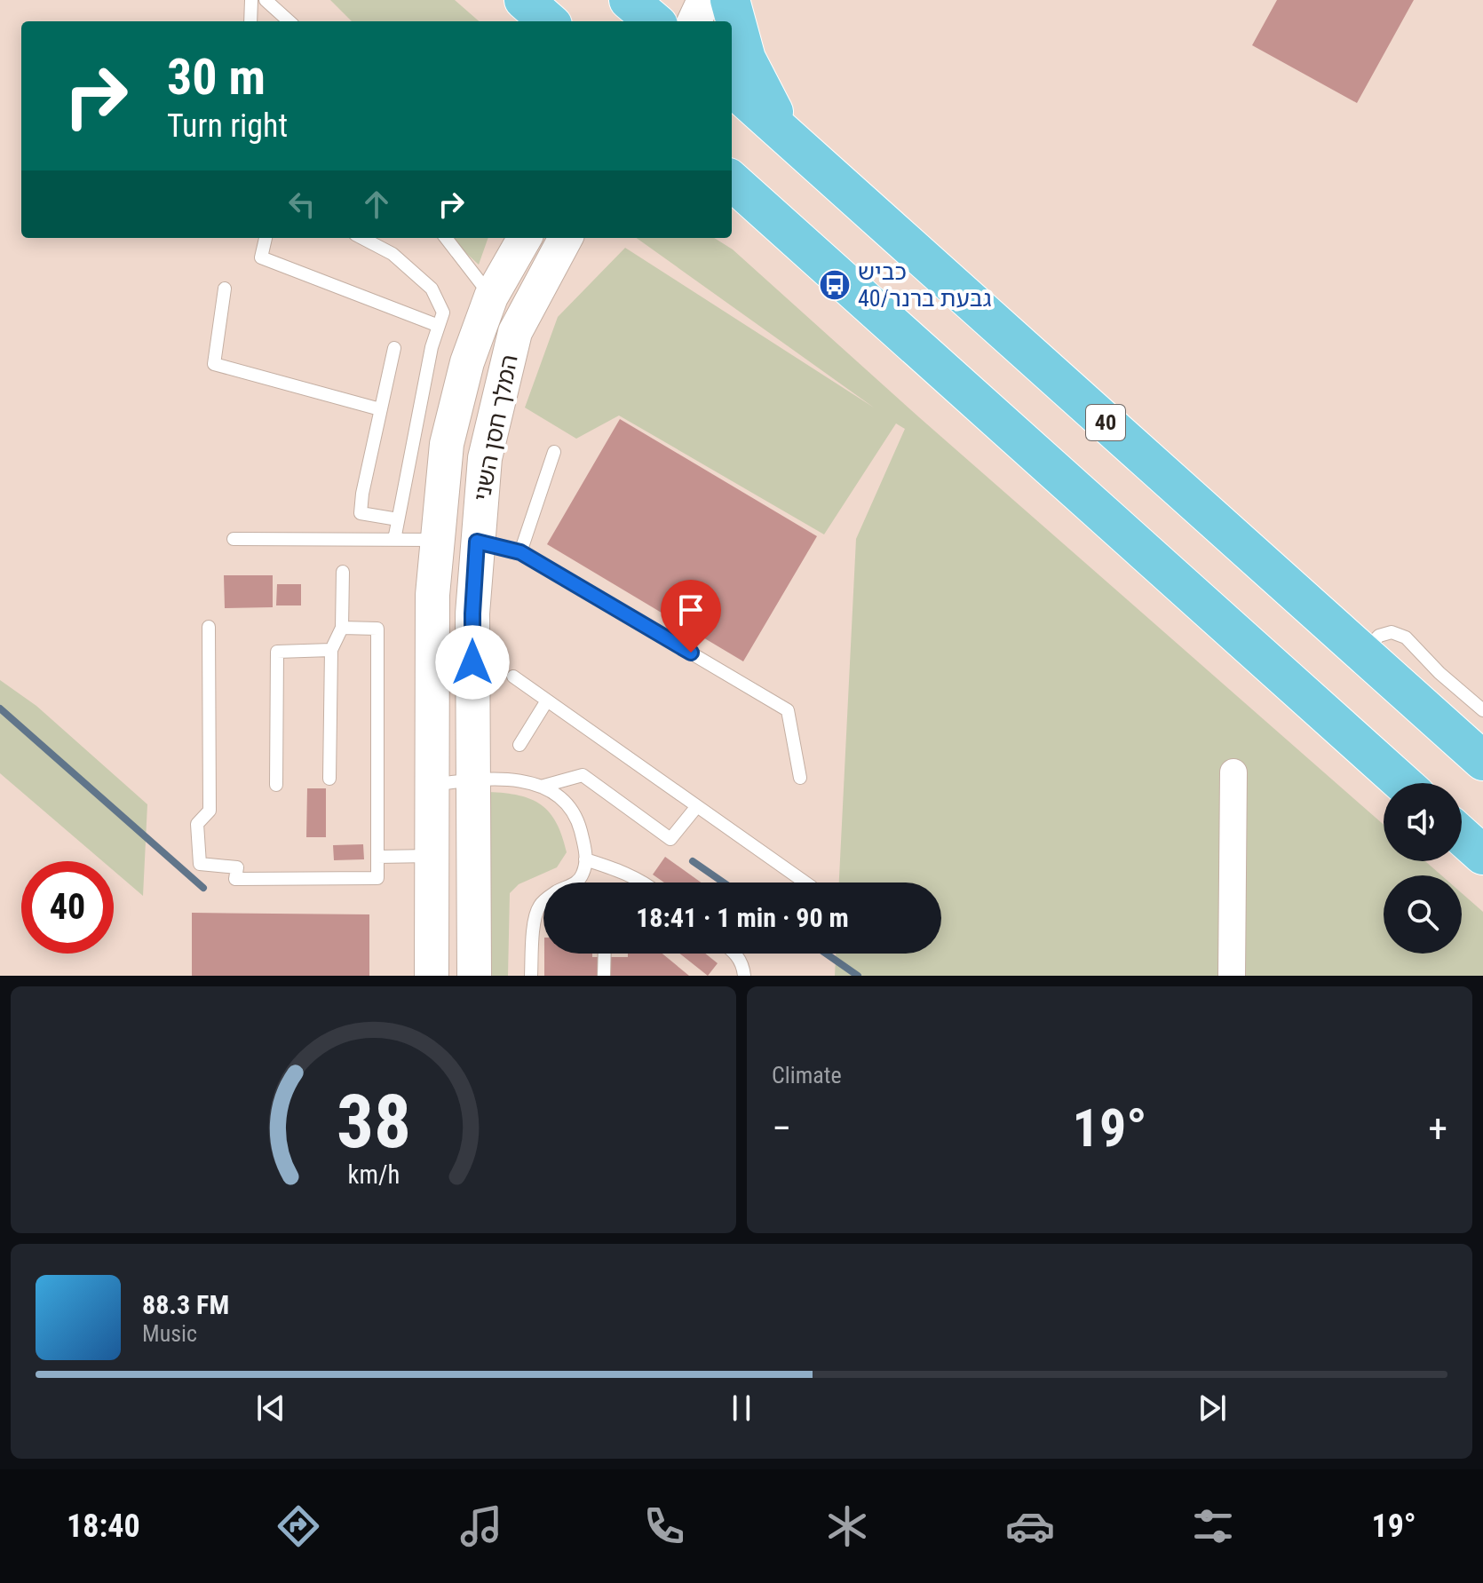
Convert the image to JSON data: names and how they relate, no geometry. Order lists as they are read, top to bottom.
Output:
{
  "streets": {
    "highway": ["40"],
    "street": ["המלך חסן השני"]
  },
  "places": {
    "bus stop": ["כביש 40/גבעת ברנר"]
  },
  "page": {
    "turn": ["30 m", "Turn right"],
    "limit": "40",
    "trip": "18:41 · 1 min · 90 m",
    "tile": "Climate",
    "heat": ["−", "19°", "+"],
    "song": ["88.3 FM", "Music"],
    "tabs": ["18:40", "19°"],
    "gauge": ["38", "km/h"]
  }
}
